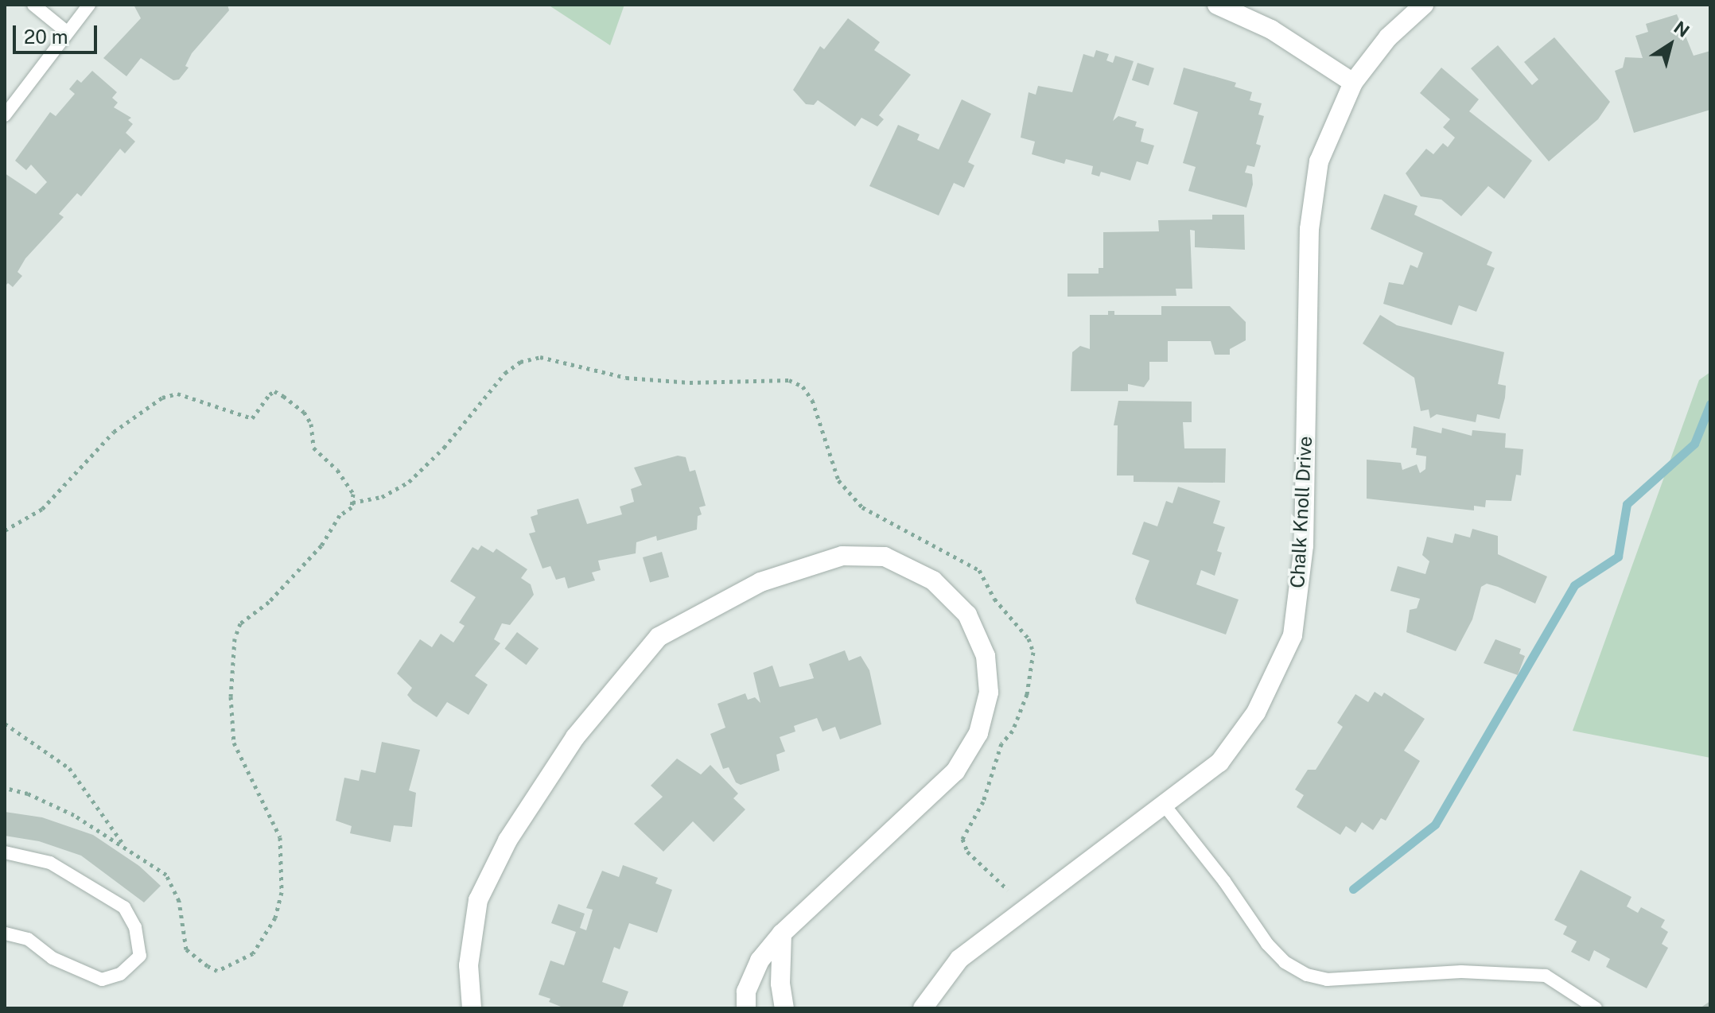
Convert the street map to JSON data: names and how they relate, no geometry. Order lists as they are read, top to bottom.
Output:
{
  "streets": {
    "street": ["Chalk Knoll Drive"]
  },
  "scale_bar": "20 m",
  "north": "top right"
}
